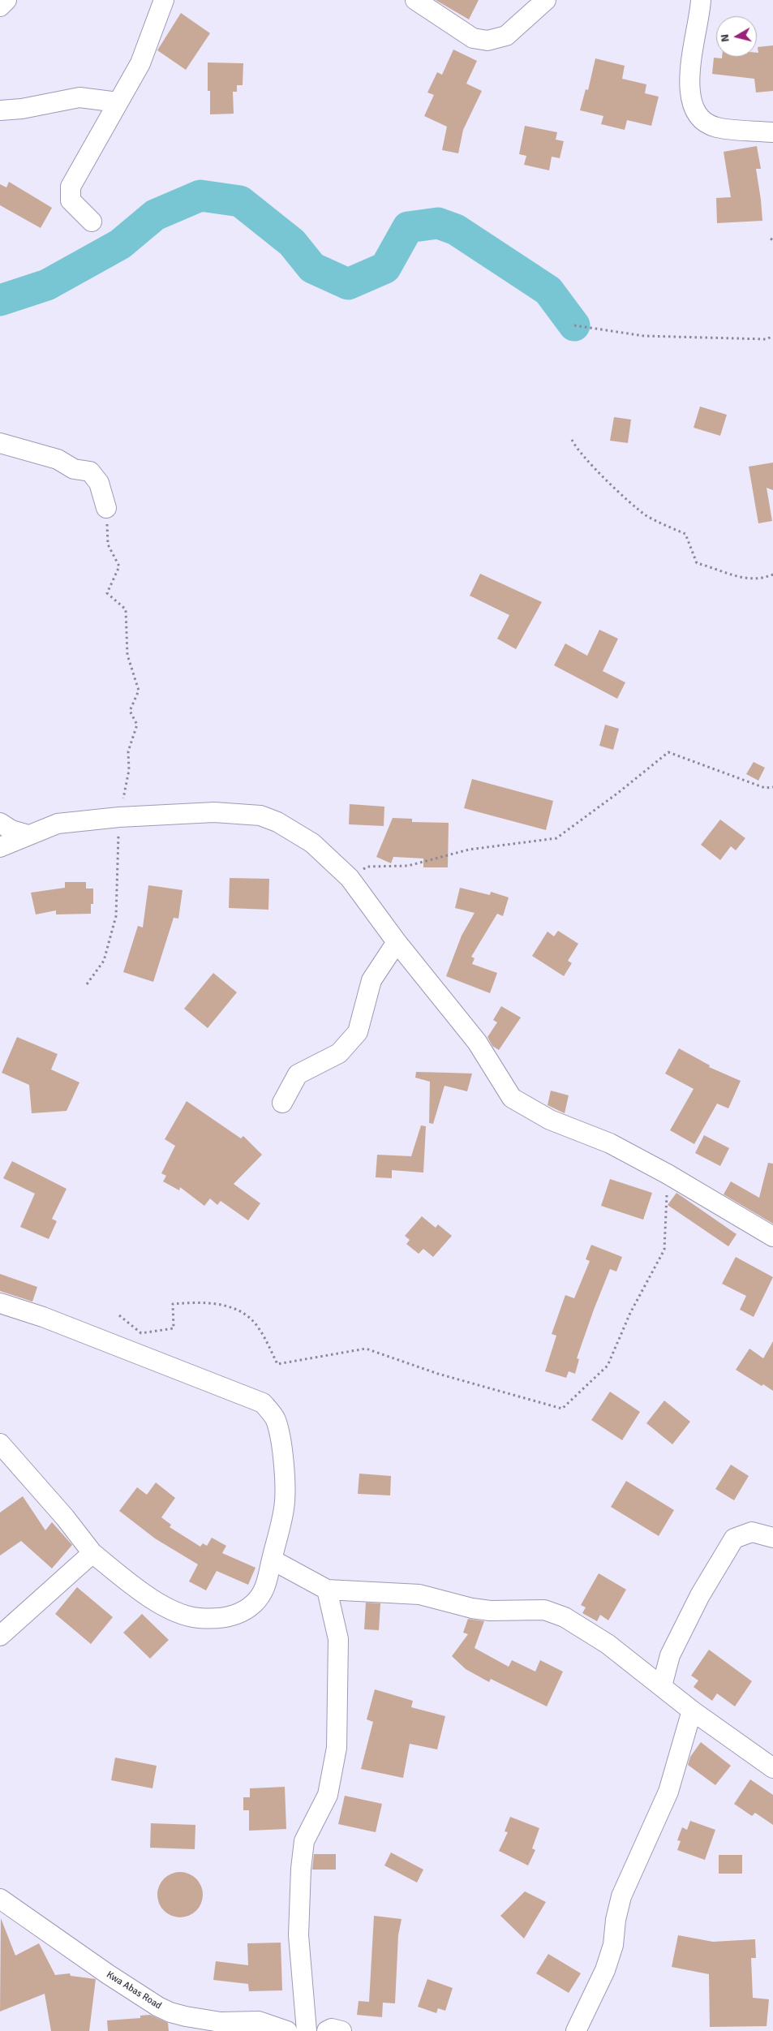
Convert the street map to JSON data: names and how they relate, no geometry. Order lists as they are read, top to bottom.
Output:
{
  "streets": {
    "street": ["Kwa Abas Road"]
  },
  "north": "left"
}
